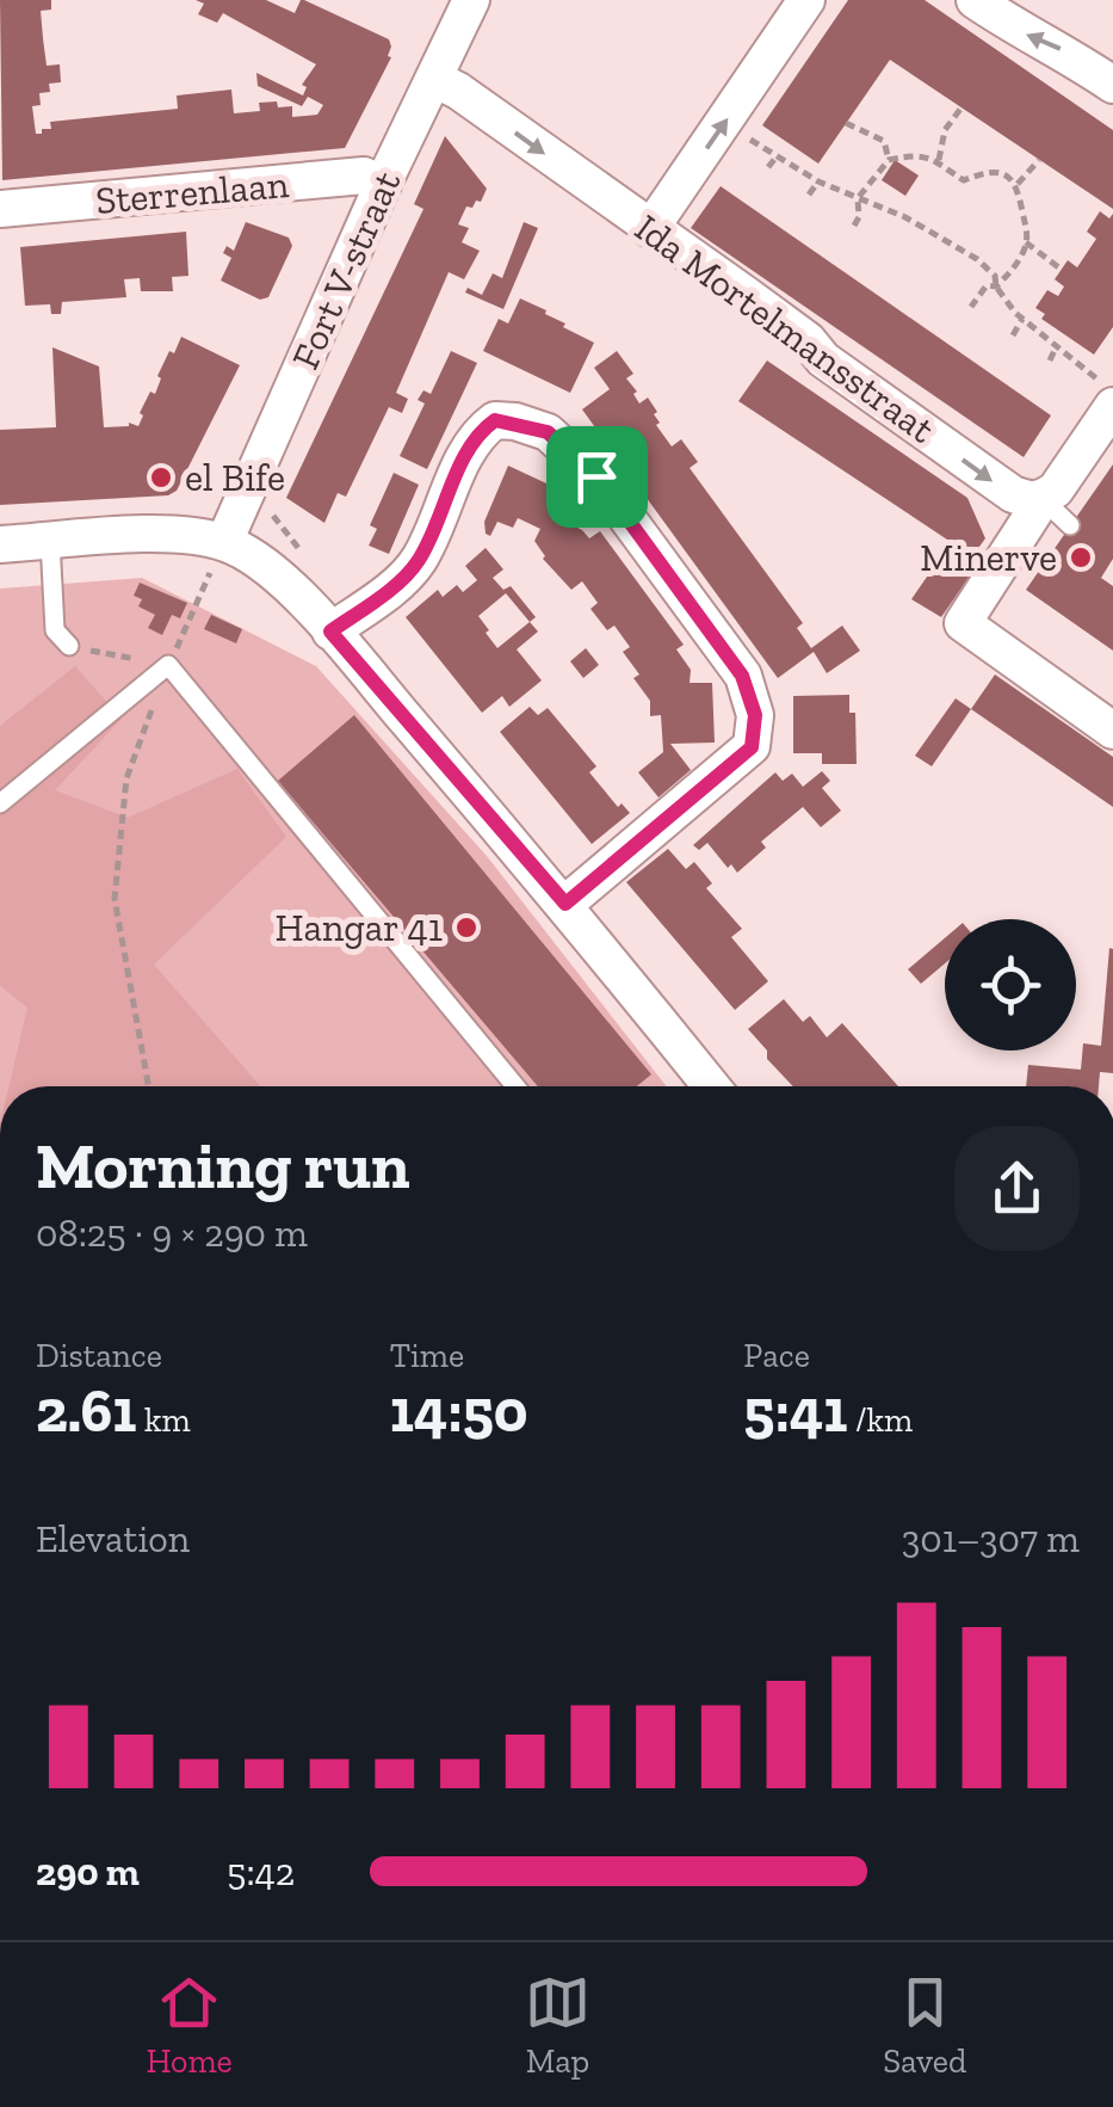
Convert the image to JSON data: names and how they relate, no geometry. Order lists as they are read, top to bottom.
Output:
{
  "streets": {
    "street": ["Sterrenlaan", "Fort V-straat", "Ida Mortelmansstraat"]
  },
  "crossings": [
    ["Sterrenlaan", "Fort V-straat"],
    ["Fort V-straat", "Ida Mortelmansstraat"]
  ],
  "one_way": ["Ida Mortelmansstraat"],
  "places": ["el Bife", "Minerve", "Hangar 41"],
  "page": {
    "heading": ["Morning run", "08:25 · 9 × 290 m"],
    "stats": [
      ["Distance", "2.61 km"],
      ["Time", "14:50"],
      ["Pace", "5:41 /km"]
    ],
    "chart": ["Elevation", "301–307 m"],
    "list": [
      {
        "name": "290 m",
        "note": "5:42"
      }
    ],
    "tabs": ["Home", "Map", "Saved"]
  }
}
